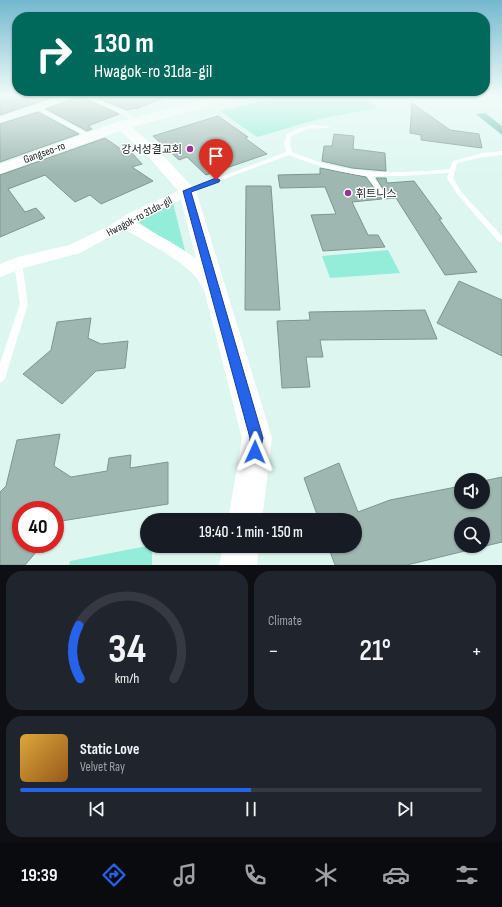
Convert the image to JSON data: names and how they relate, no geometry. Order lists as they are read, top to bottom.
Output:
{
  "streets": {
    "street": ["Gangseo-ro", "Hwagok-ro 31da-gil"]
  },
  "places": ["강서성결교회", "휘트니스"],
  "page": {
    "turn": ["130 m", "Hwagok-ro 31da-gil"],
    "limit": "40",
    "trip": "19:40 · 1 min · 150 m",
    "tile": "Climate",
    "heat": ["−", "21°", "+"],
    "song": ["Static Love", "Velvet Ray"],
    "tabs": "19:39",
    "gauge": ["34", "km/h"]
  }
}
